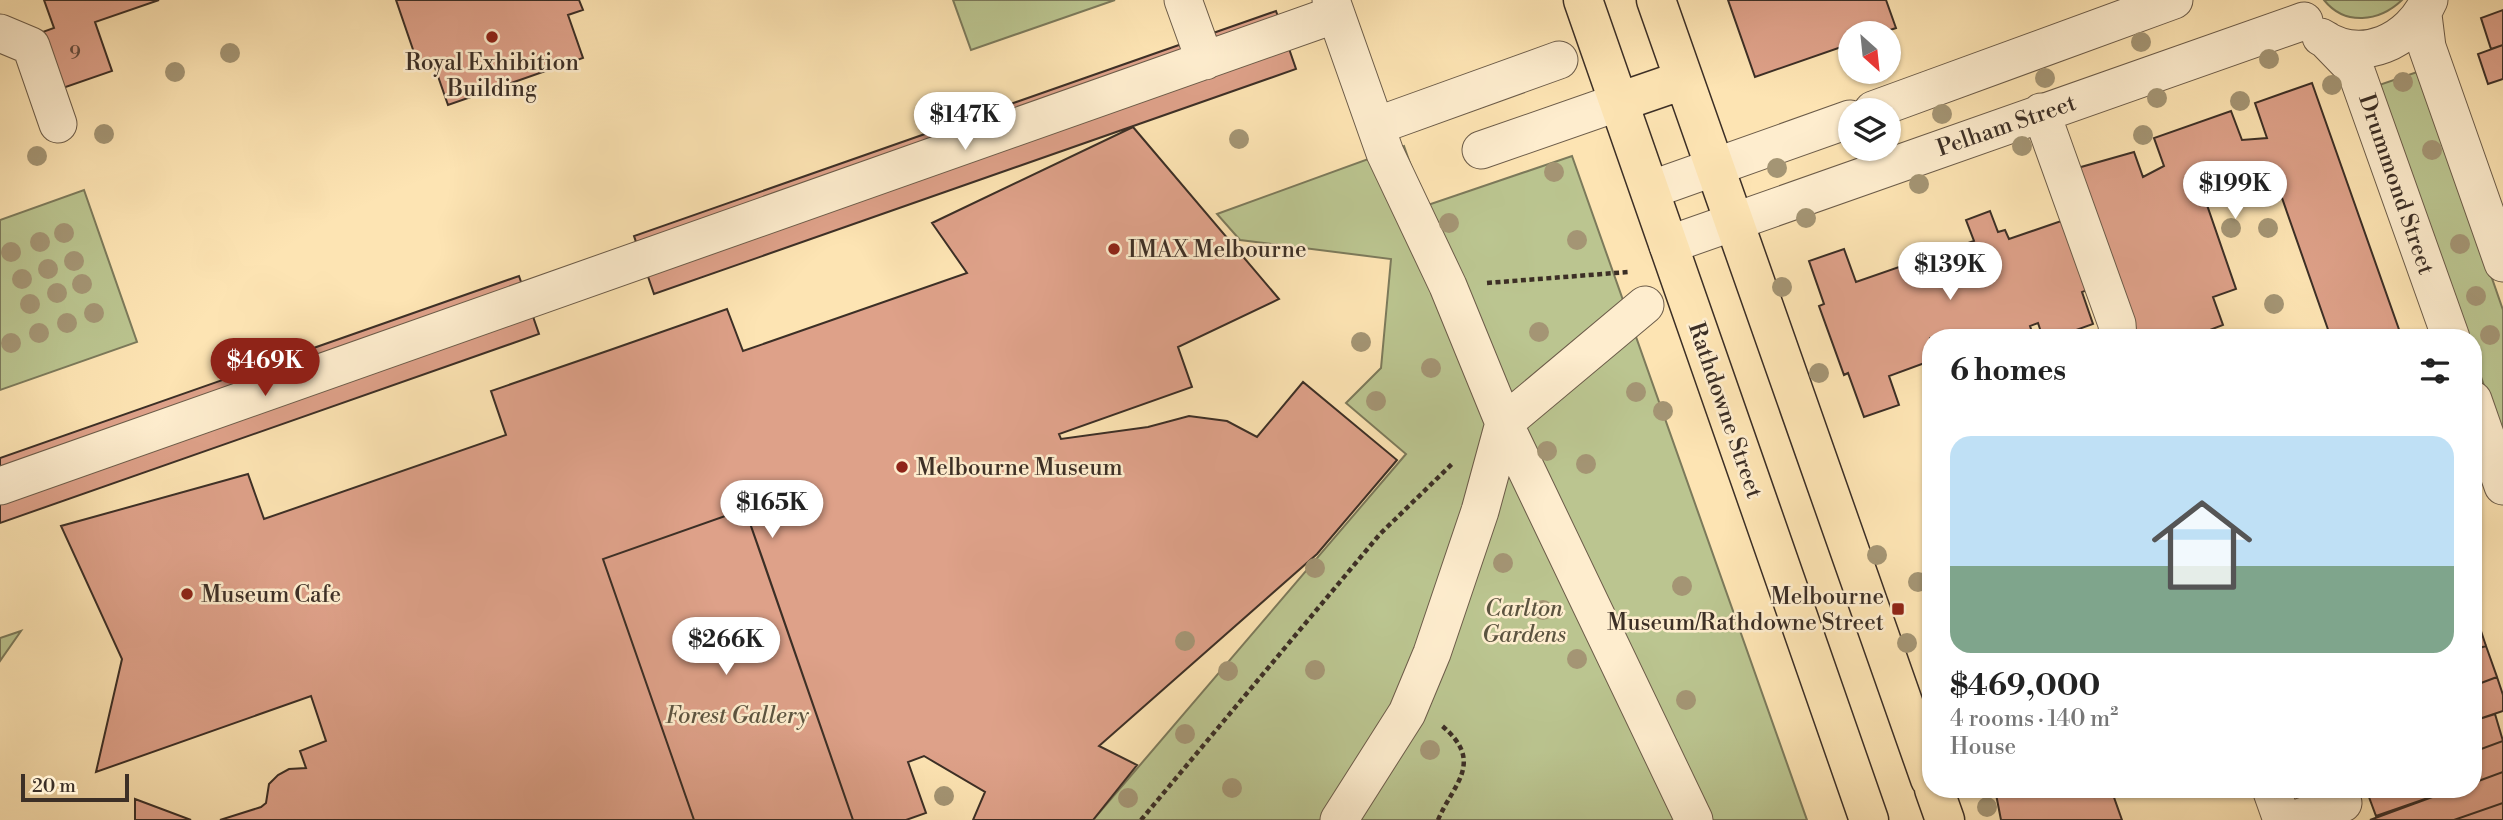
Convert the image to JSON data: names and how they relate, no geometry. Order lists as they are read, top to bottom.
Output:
{
  "streets": {
    "main road": ["Rathdowne Street"],
    "street": ["Pelham Street", "Drummond Street"]
  },
  "crossings": [
    ["Pelham Street", "Drummond Street"],
    ["Pelham Street", "Rathdowne Street"]
  ],
  "parks": ["Carlton Gardens", "Forest Gallery"],
  "places": {
    "other": [
      "Royal Exhibition Building",
      "IMAX Melbourne",
      "Melbourne Museum",
      "Museum Cafe"
    ],
    "transit": ["Melbourne Museum/Rathdowne Street"]
  },
  "house_numbers": ["9"],
  "scale_bar": "20 m",
  "north": "bottom right",
  "page": {
    "price": [
      "$147K",
      "$199K",
      "$139K",
      "$469K",
      "$165K",
      "$266K"
    ],
    "heading": "6 homes",
    "list": [
      {
        "name": "$469,000",
        "note": "4 rooms · 140 m² · House"
      }
    ],
    "scale": "20 m"
  }
}
